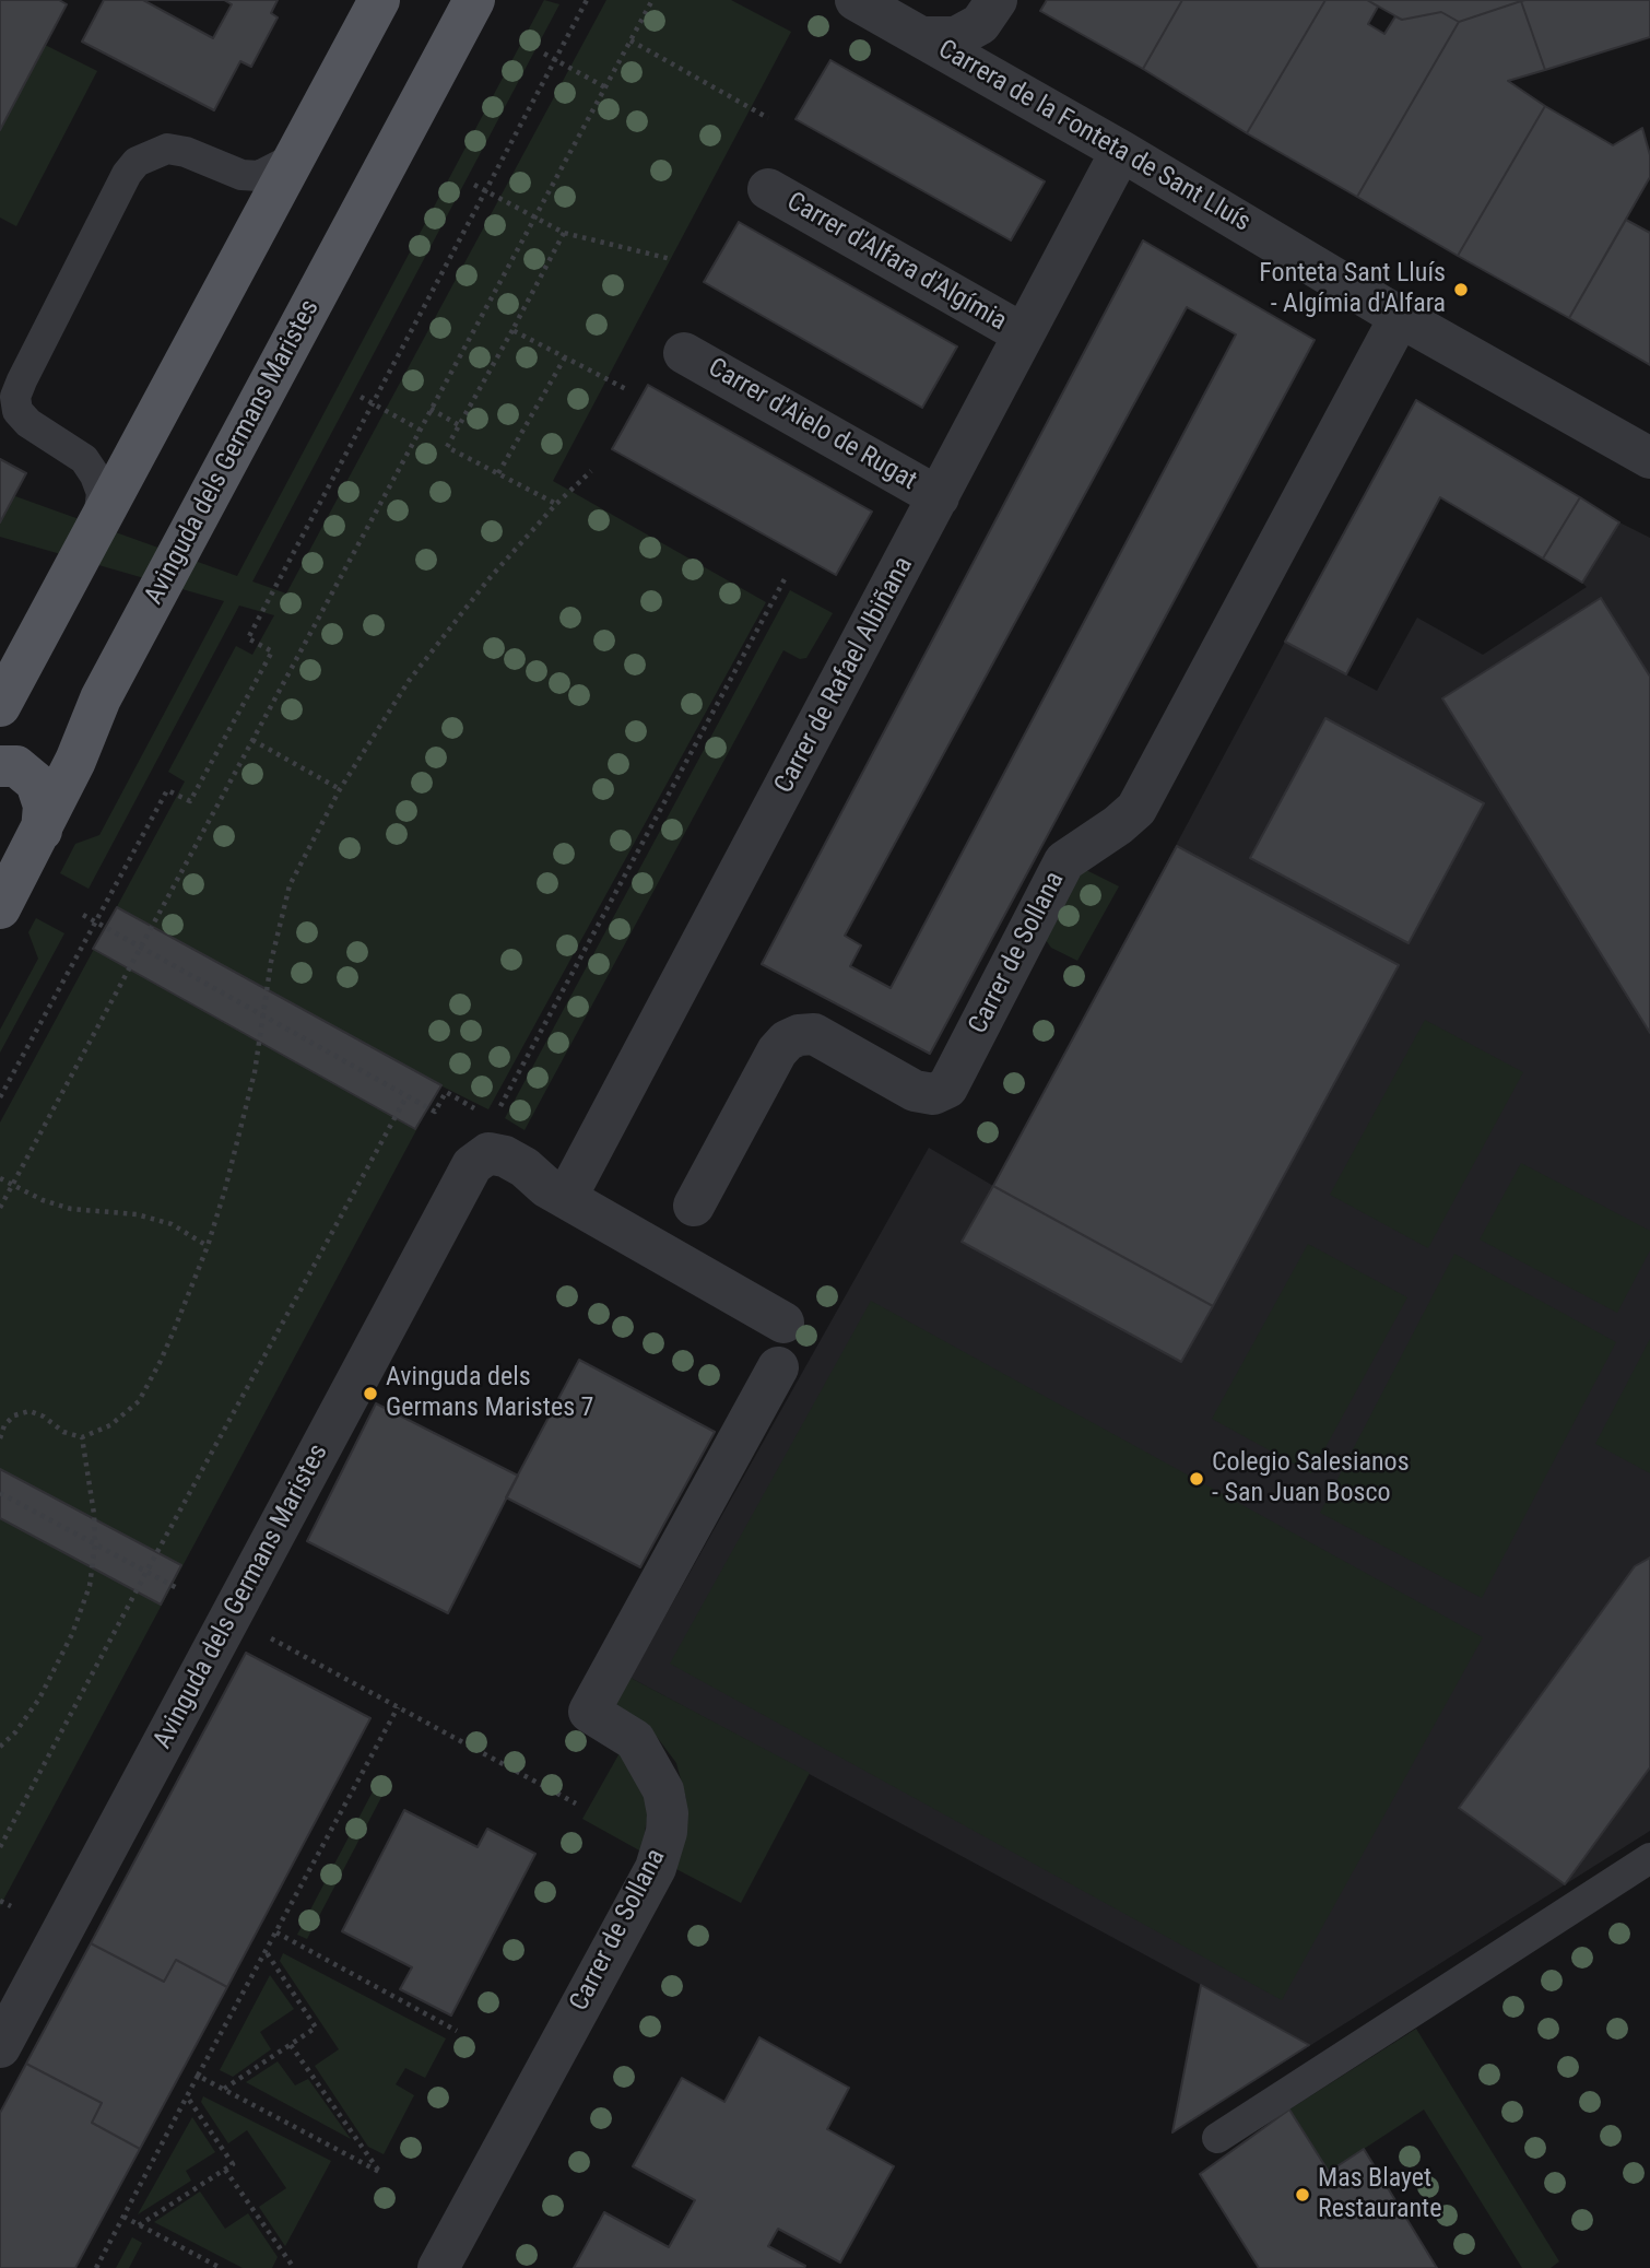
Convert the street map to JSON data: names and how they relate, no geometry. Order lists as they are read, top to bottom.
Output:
{
  "streets": {
    "main road": ["Avinguda dels Germans Maristes"],
    "street": [
      "Carrera de la Fonteta de Sant Lluís",
      "Carrer d'Alfara d'Algímia",
      "Carrer d'Aielo de Rugat",
      "Carrer de Rafael Albiñana",
      "Carrer de Sollana"
    ]
  },
  "crossings": [
    ["Carrera de la Fonteta de Sant Lluís", "Carrer de Rafael Albiñana"],
    ["Carrera de la Fonteta de Sant Lluís", "Carrer de Sollana"],
    ["Carrer d'Alfara d'Algímia", "Carrer de Rafael Albiñana"],
    ["Carrer d'Aielo de Rugat", "Carrer de Rafael Albiñana"]
  ],
  "places": [
    "Fonteta Sant Lluís - Algímia d'Alfara",
    "Avinguda dels Germans Maristes 7",
    "Colegio Salesianos - San Juan Bosco",
    "Mas Blayet Restaurante"
  ]
}
